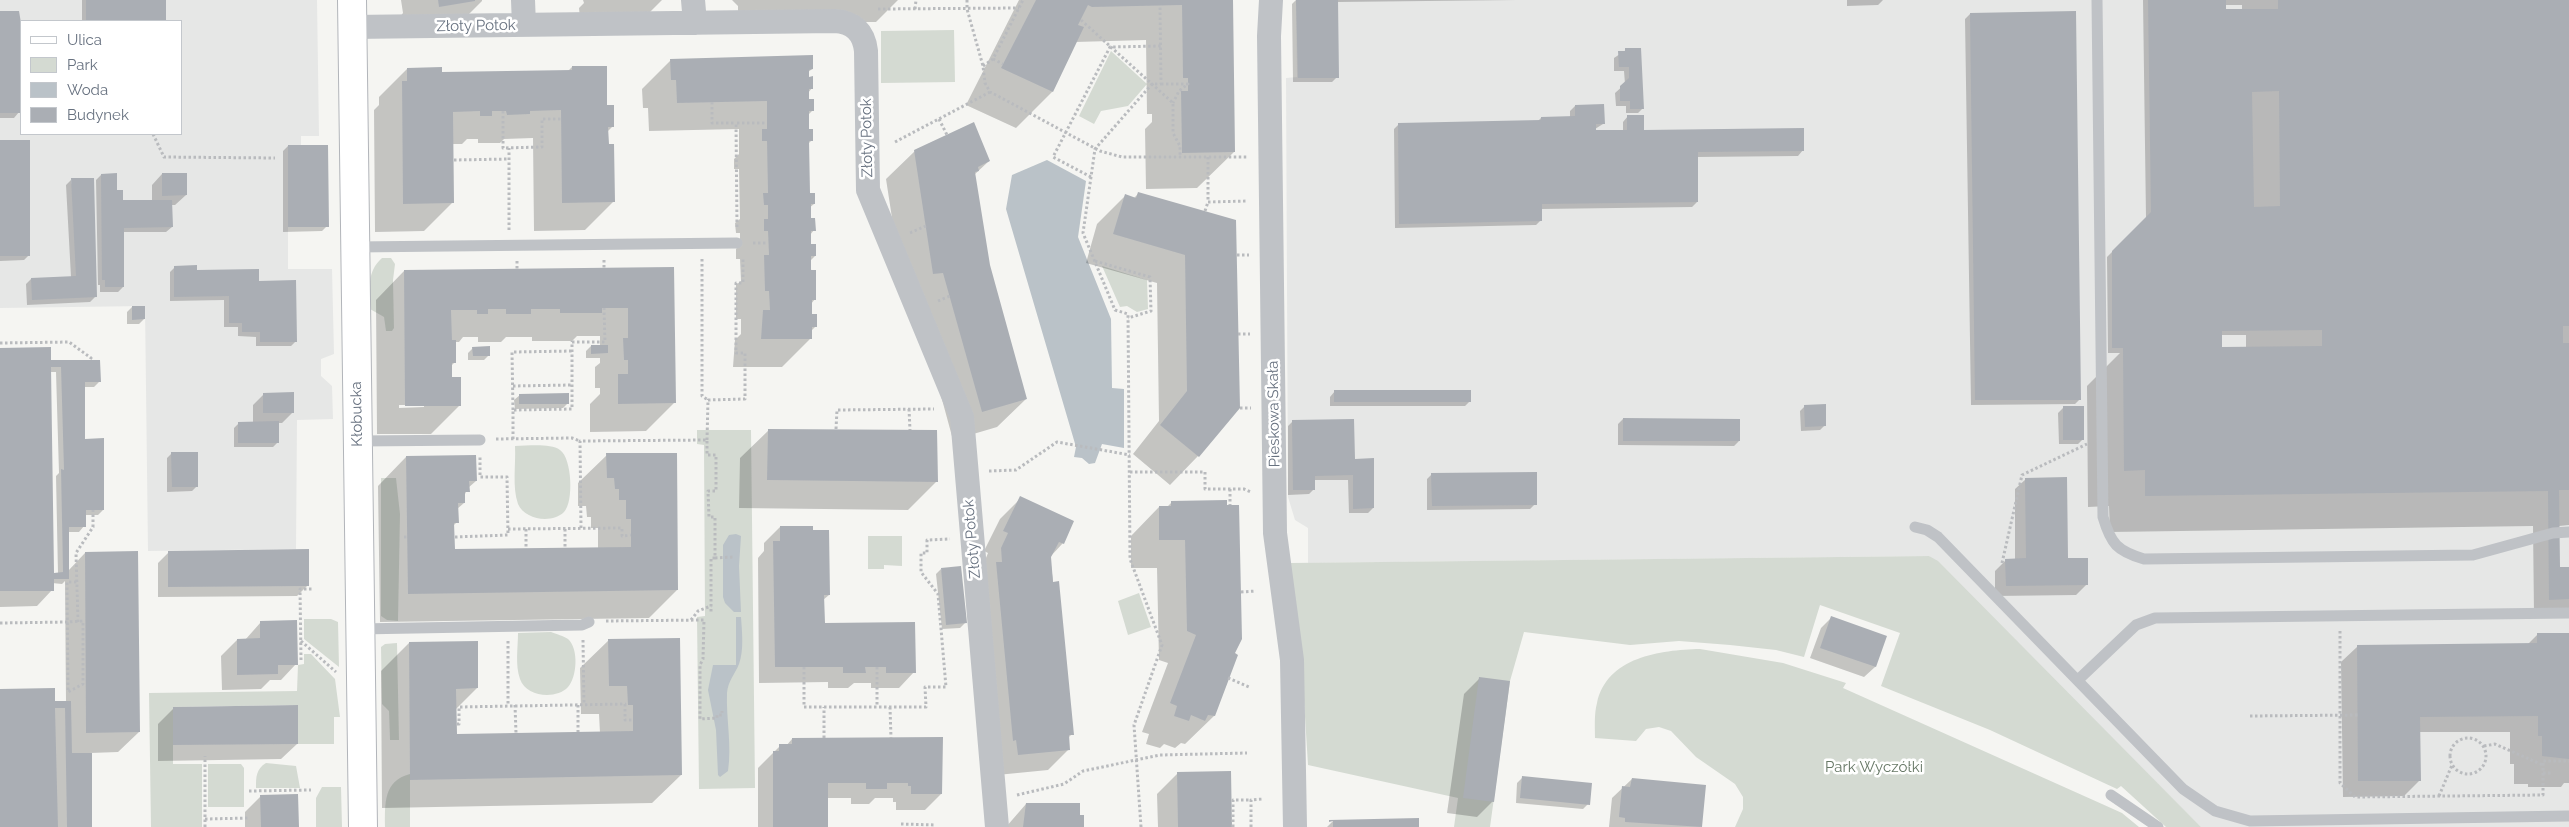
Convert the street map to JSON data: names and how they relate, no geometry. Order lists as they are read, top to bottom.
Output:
{
  "streets": {
    "street": ["Złoty Potok", "Kłobucka", "Pieskowa Skała"]
  },
  "crossings": [
    ["Złoty Potok", "Kłobucka"]
  ],
  "parks": ["Park Wyczółki"],
  "legend": [
    "Ulica",
    "Park",
    "Woda",
    "Budynek"
  ]
}
